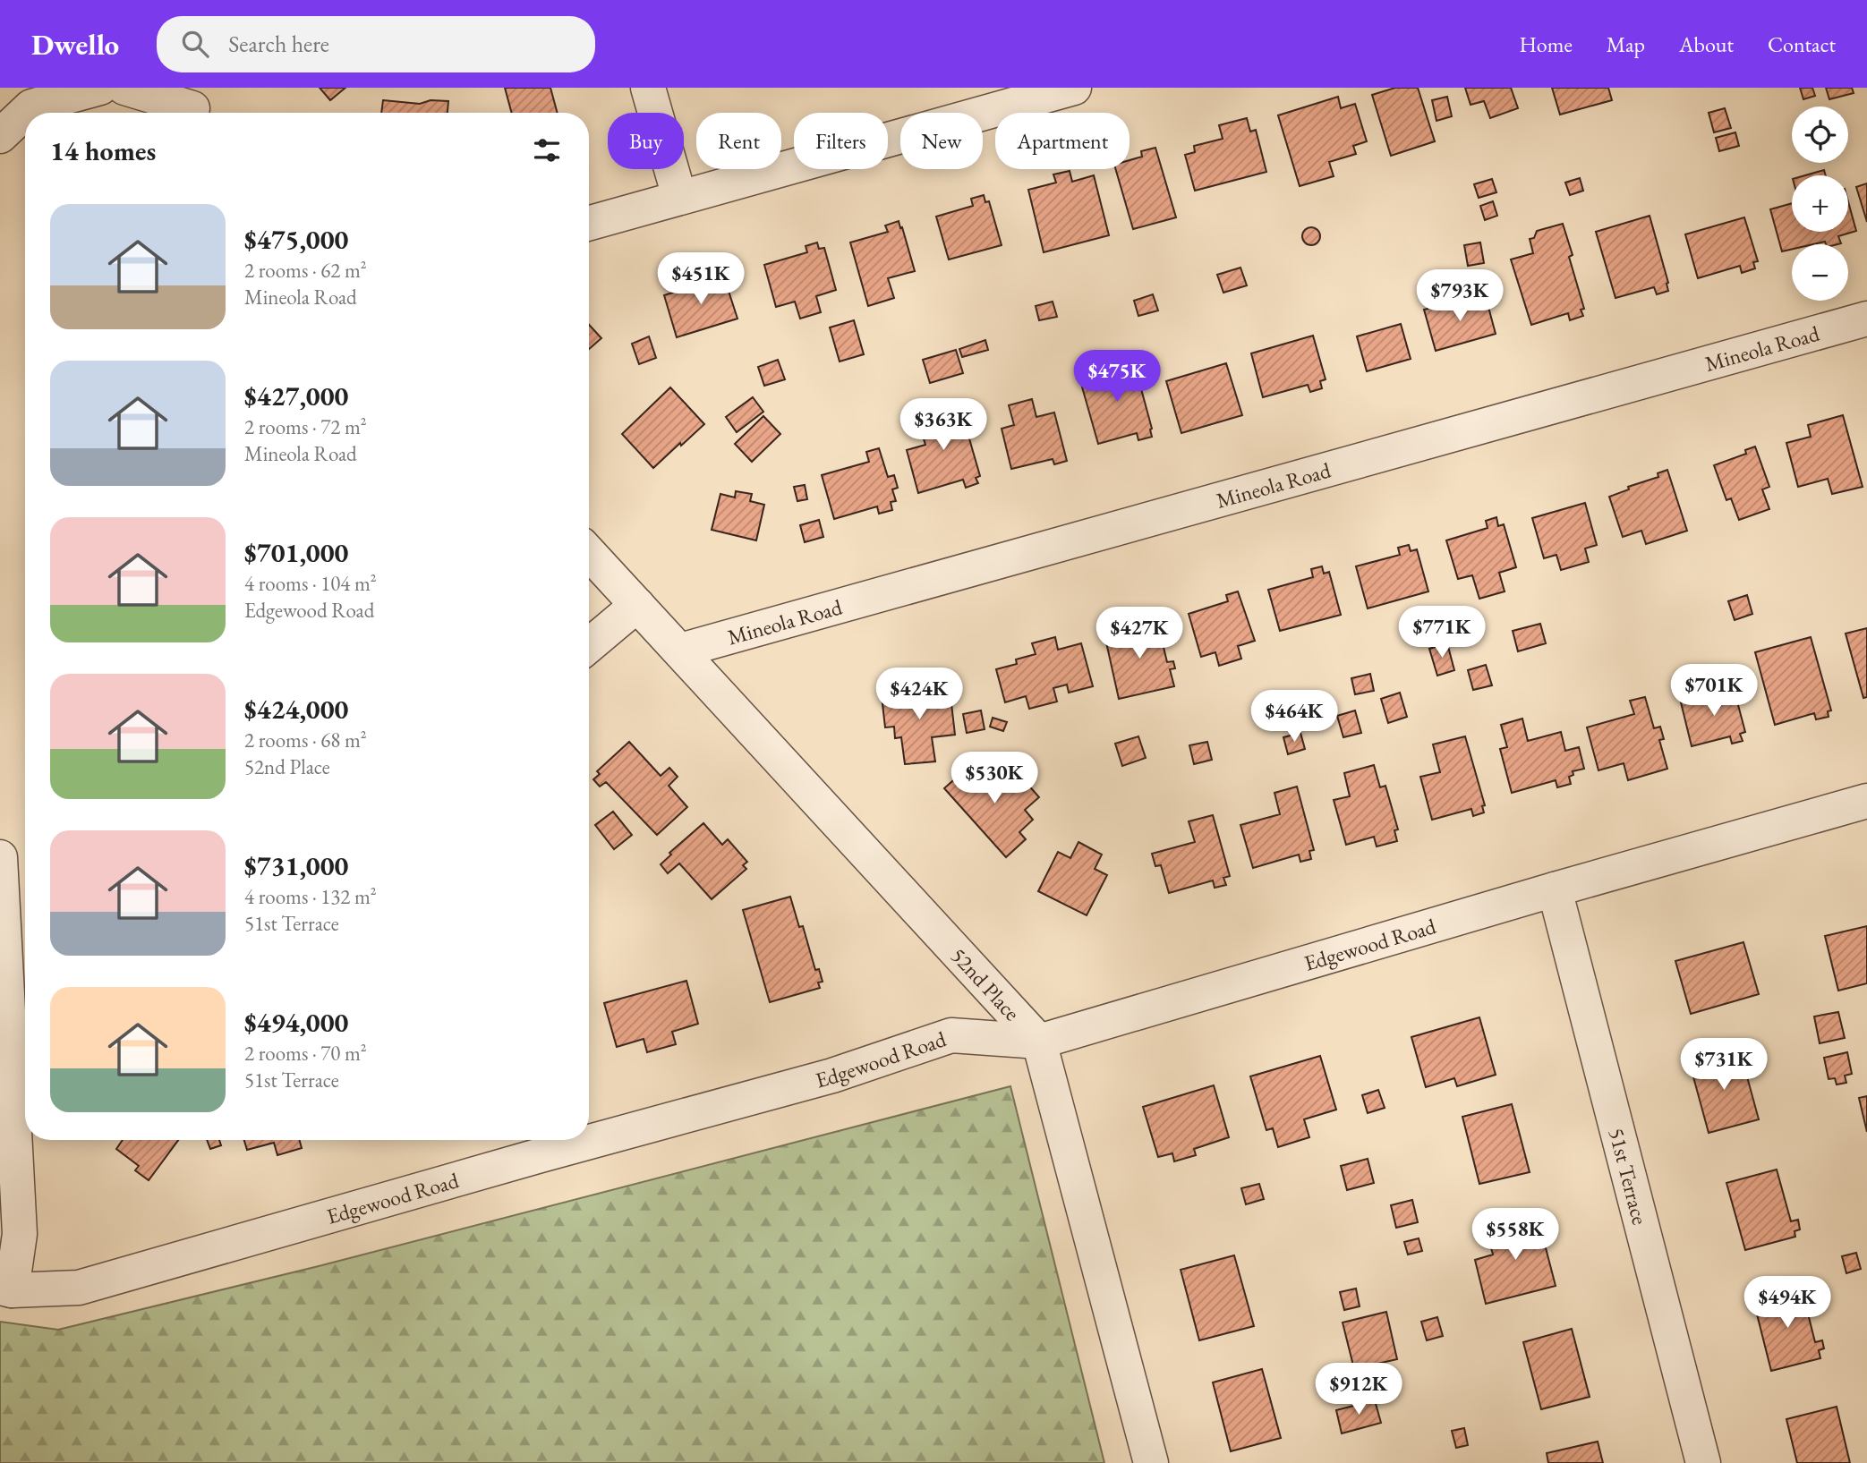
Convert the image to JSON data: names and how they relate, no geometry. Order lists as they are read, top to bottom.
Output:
{
  "streets": {
    "street": [
      "Mineola Road",
      "Edgewood Road",
      "52nd Place",
      "51st Terrace"
    ]
  },
  "crossings": [
    ["Mineola Road", "52nd Place"],
    ["Edgewood Road", "52nd Place"],
    ["Edgewood Road", "51st Terrace"]
  ],
  "page": {
    "header": "Dwello",
    "search": "Search here",
    "nav": [
      "Home",
      "Map",
      "About",
      "Contact"
    ],
    "map_buttons": ["+", "−"],
    "chip": [
      "Buy",
      "Rent",
      "Filters",
      "New",
      "Apartment"
    ],
    "heading": "14 homes",
    "list": [
      {
        "name": "$475,000",
        "note": "2 rooms · 62 m² · Mineola Road"
      },
      {
        "name": "$427,000",
        "note": "2 rooms · 72 m² · Mineola Road"
      },
      {
        "name": "$701,000",
        "note": "4 rooms · 104 m² · Edgewood Road"
      },
      {
        "name": "$424,000",
        "note": "2 rooms · 68 m² · 52nd Place"
      },
      {
        "name": "$731,000",
        "note": "4 rooms · 132 m² · 51st Terrace"
      },
      {
        "name": "$494,000",
        "note": "2 rooms · 70 m² · 51st Terrace"
      }
    ],
    "price": [
      "$451K",
      "$793K",
      "$475K",
      "$363K",
      "$771K",
      "$427K",
      "$701K",
      "$424K",
      "$464K",
      "$530K",
      "$731K",
      "$558K",
      "$494K",
      "$912K"
    ]
  }
}
